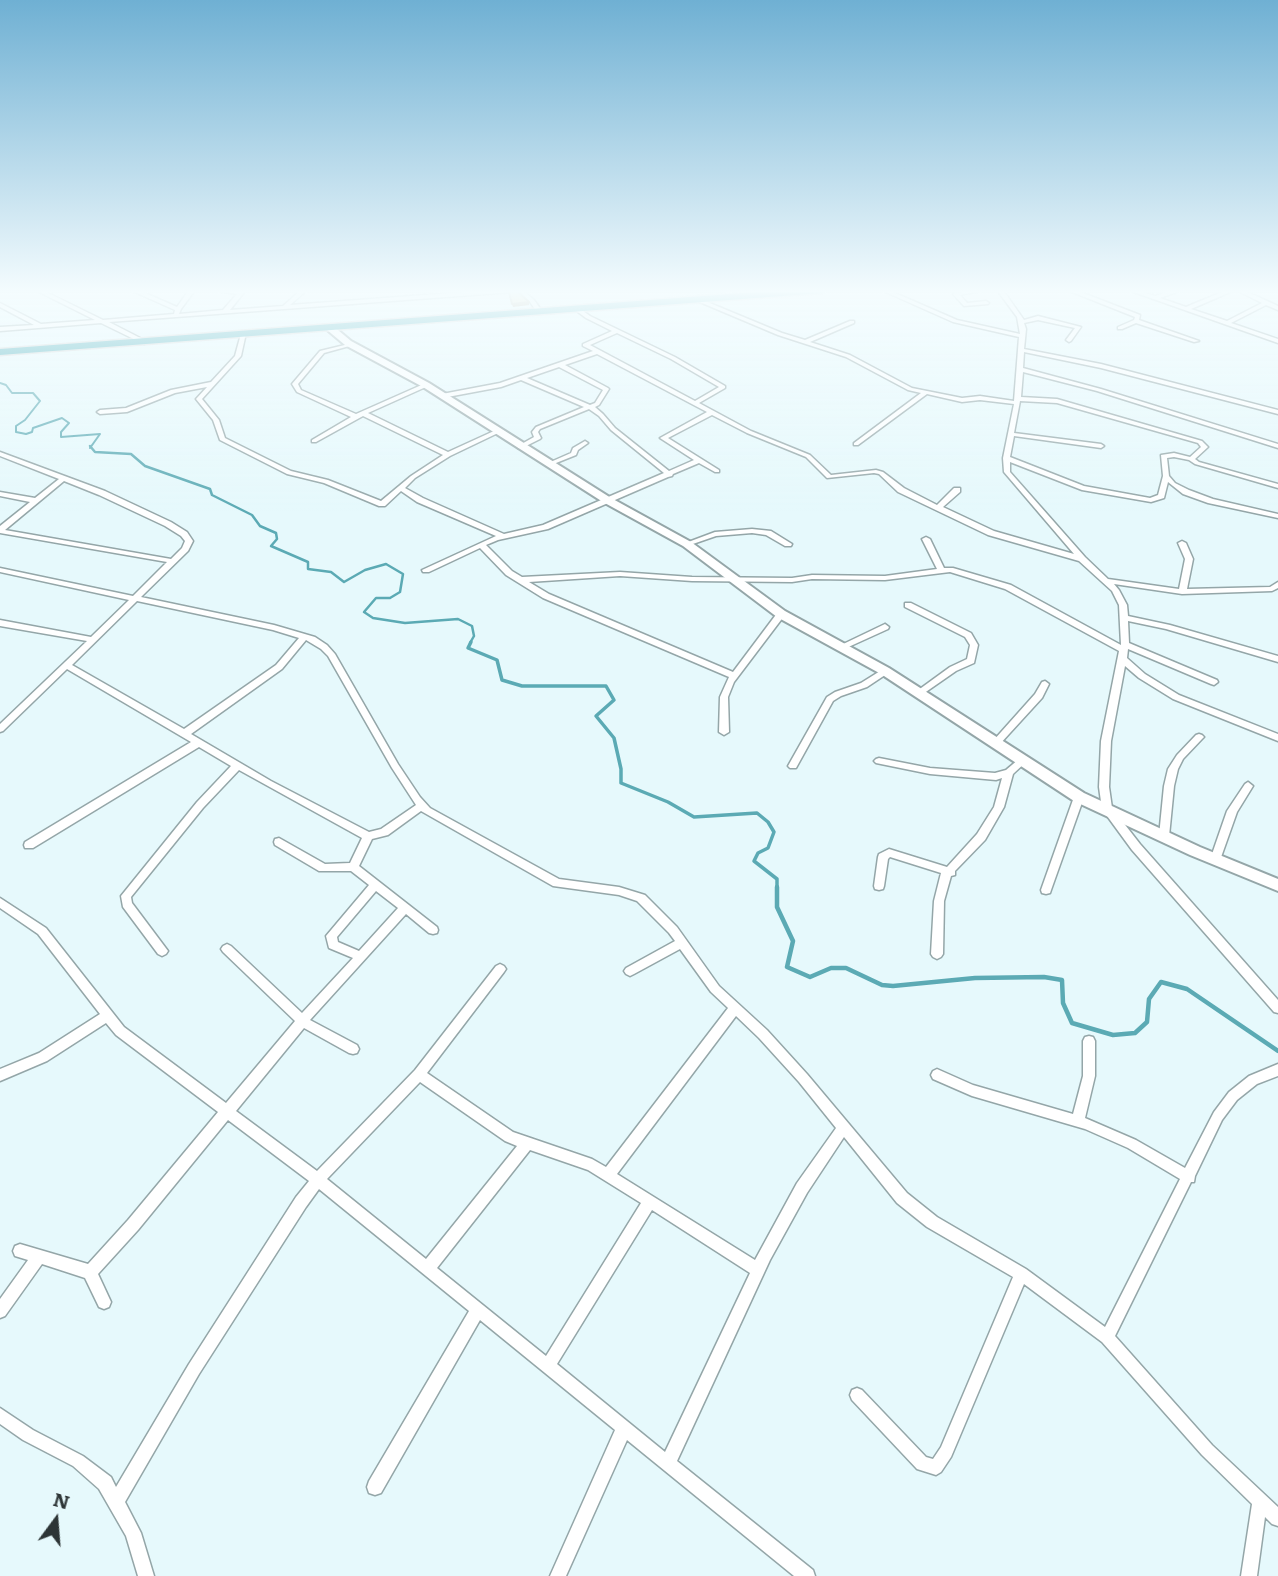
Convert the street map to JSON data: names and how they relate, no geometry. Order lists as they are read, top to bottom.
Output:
{
  "north": "top"
}
